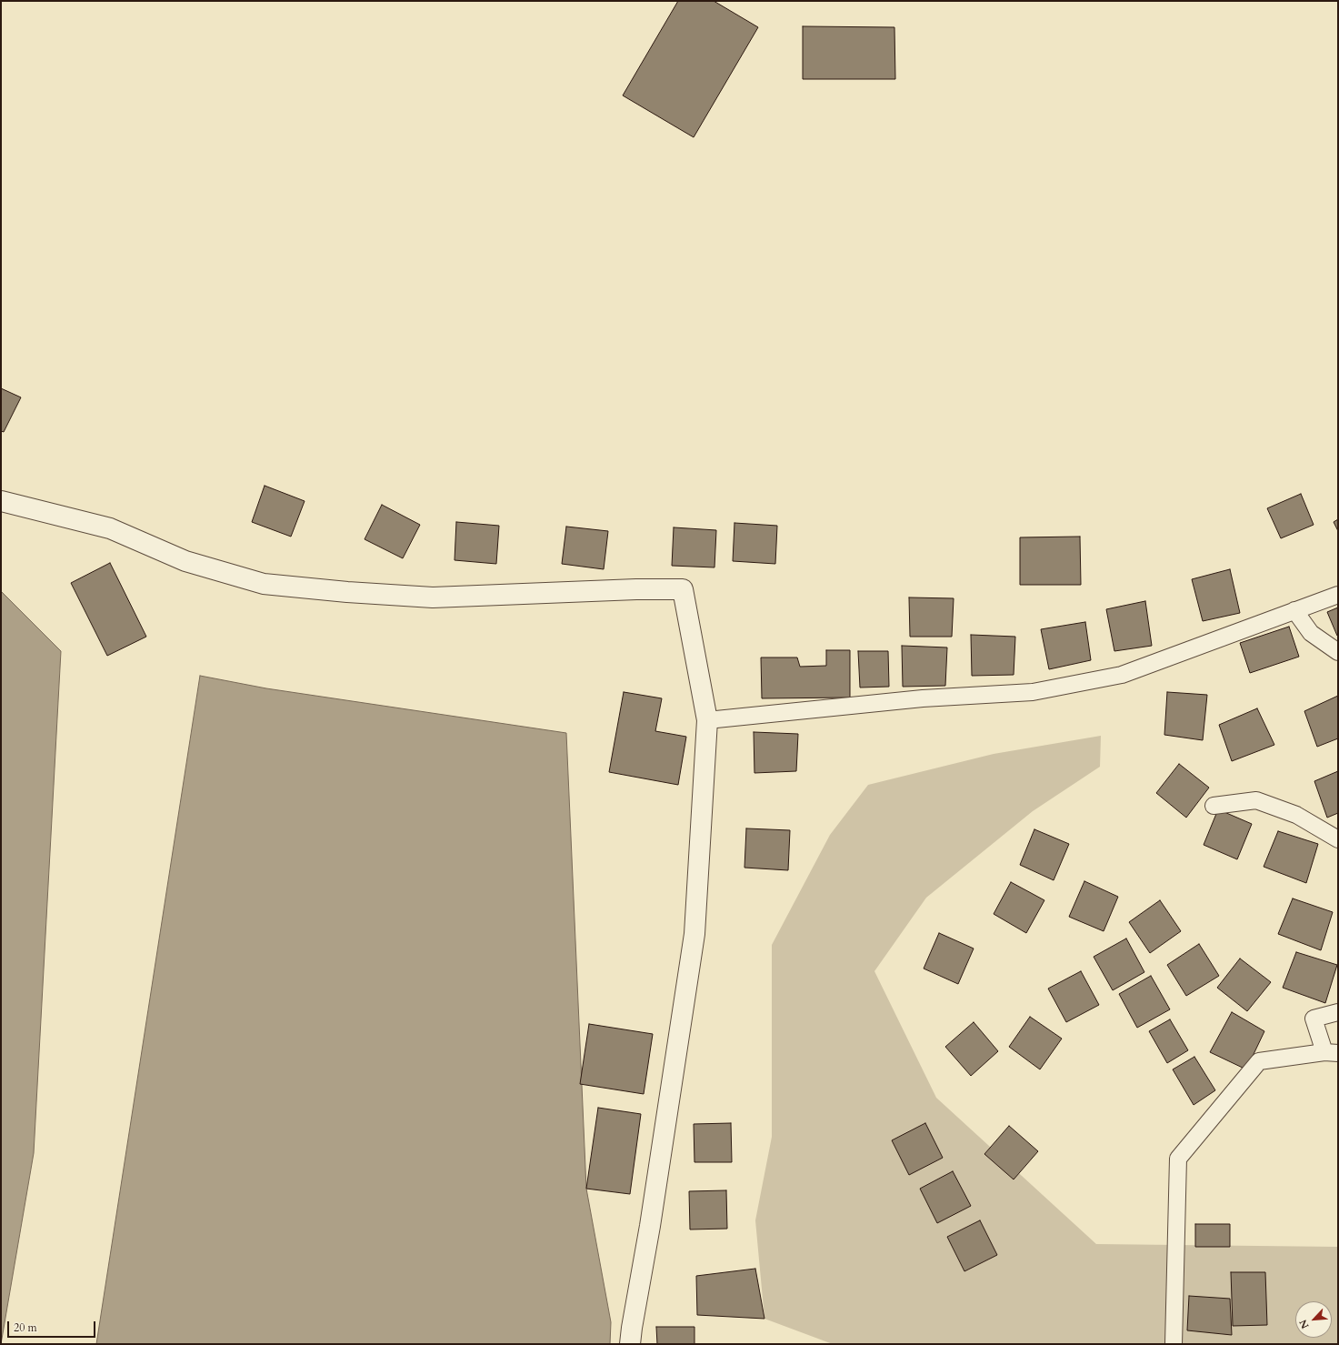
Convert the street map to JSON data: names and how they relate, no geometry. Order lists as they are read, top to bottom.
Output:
{
  "scale_bar": "20 m",
  "north": "bottom left"
}
